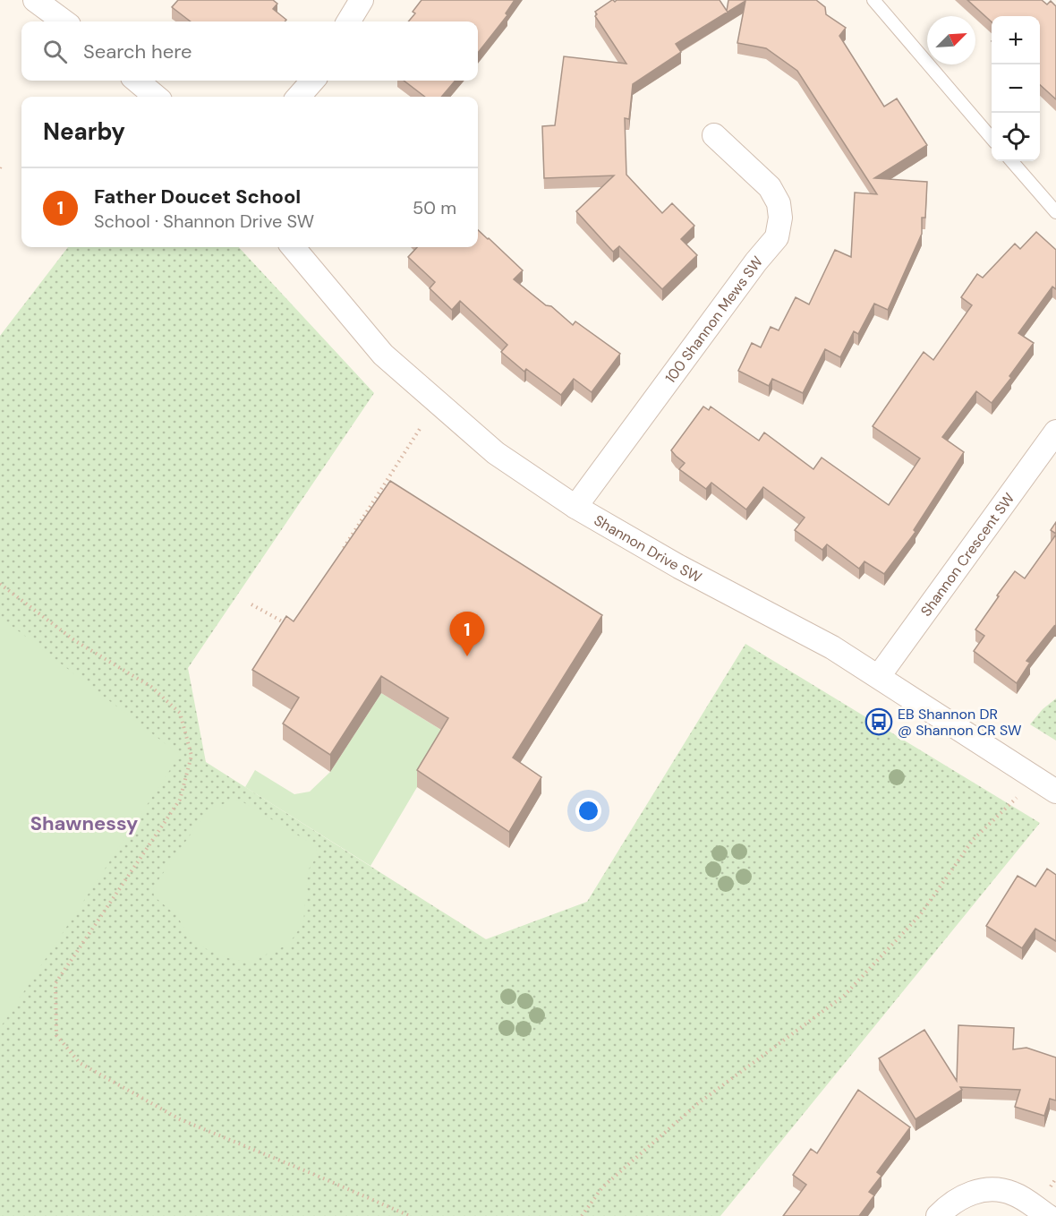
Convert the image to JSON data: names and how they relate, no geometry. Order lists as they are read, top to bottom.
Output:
{
  "streets": {
    "street": ["100 Shannon Mews SW", "Shannon Drive SW", "Shannon Crescent SW"]
  },
  "crossings": [
    ["100 Shannon Mews SW", "Shannon Drive SW"],
    ["Shannon Drive SW", "Shannon Crescent SW"]
  ],
  "districts": ["Shawnessy"],
  "places": {
    "bus stop": ["EB Shannon DR @ Shannon CR SW"]
  },
  "north": "top right",
  "page": {
    "map_buttons": ["+", "−"],
    "search": "Search here",
    "heading": "Nearby",
    "list": [
      {
        "mark": "1",
        "name": "Father Doucet School",
        "note": "School · Shannon Drive SW",
        "value": "50 m"
      }
    ],
    "pins": "1"
  }
}
